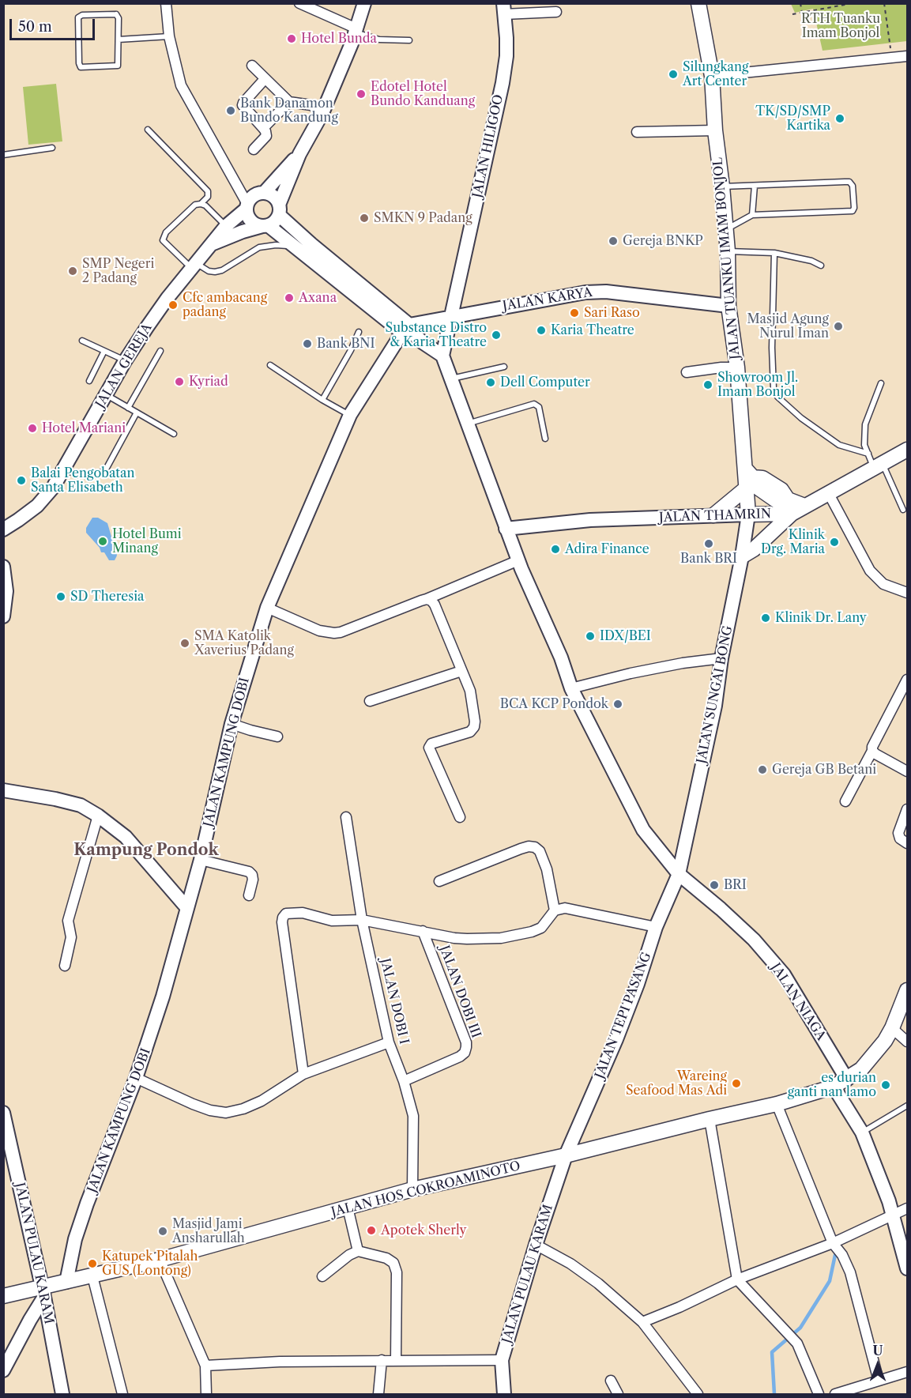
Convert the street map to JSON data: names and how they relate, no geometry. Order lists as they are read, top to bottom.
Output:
{
  "streets": {
    "main road": ["JALAN TUANKU IMAM BONJOL", "JALAN THAMRIN", "JALAN HOS COKROAMINOTO"],
    "street": [
      "JALAN HILIGOO",
      "JALAN KARYA",
      "JALAN GEREJA",
      "JALAN SUNGAI BONG",
      "JALAN KAMPUNG DOBI",
      "JALAN DOBI III",
      "JALAN DOBI I",
      "JALAN NIAGA",
      "JALAN TEPI PASANG",
      "JALAN PULAU KARAM"
    ]
  },
  "crossings": [
    ["JALAN HILIGOO", "JALAN KARYA"],
    ["JALAN HILIGOO", "JALAN NIAGA"],
    ["JALAN TUANKU IMAM BONJOL", "JALAN KARYA"],
    ["JALAN TUANKU IMAM BONJOL", "JALAN THAMRIN"],
    ["JALAN TUANKU IMAM BONJOL", "JALAN SUNGAI BONG"],
    ["JALAN KARYA", "JALAN KAMPUNG DOBI"],
    ["JALAN THAMRIN", "JALAN SUNGAI BONG"],
    ["JALAN THAMRIN", "JALAN NIAGA"],
    ["JALAN SUNGAI BONG", "JALAN NIAGA"],
    ["JALAN SUNGAI BONG", "JALAN TEPI PASANG"],
    ["JALAN KAMPUNG DOBI", "JALAN HOS COKROAMINOTO"],
    ["JALAN DOBI III", "JALAN DOBI I"],
    ["JALAN DOBI I", "JALAN HOS COKROAMINOTO"],
    ["JALAN NIAGA", "JALAN TEPI PASANG"],
    ["JALAN NIAGA", "JALAN HOS COKROAMINOTO"],
    ["JALAN TEPI PASANG", "JALAN HOS COKROAMINOTO"],
    ["JALAN TEPI PASANG", "JALAN PULAU KARAM"],
    ["JALAN HOS COKROAMINOTO", "JALAN PULAU KARAM"]
  ],
  "districts": ["Kampung Pondok"],
  "parks": ["RTH Tuanku Imam Bonjol"],
  "places": [
    "Hotel Bunda",
    "Silungkang Art Center",
    "Edotel Hotel Bundo Kanduang",
    "Bank Danamon Bundo Kandung",
    "TK/SD/SMP Kartika",
    "SMKN 9 Padang",
    "Gereja BNKP",
    "SMP Negeri 2 Padang",
    "Axana",
    "Cfc ambacang padang",
    "Sari Raso",
    "Masjid Agung Nurul Iman",
    "Karia Theatre",
    "Substance Distro & Karia Theatre",
    "Bank BNI",
    "Kyriad",
    "Dell Computer",
    "Showroom Jl. Imam Bonjol",
    "Hotel Mariani",
    "Balai Pengobatan Santa Elisabeth",
    "Hotel Bumi Minang",
    "Klinik Drg. Maria",
    "Bank BRI",
    "Adira Finance",
    "SD Theresia",
    "Klinik Dr. Lany",
    "IDX/BEI",
    "SMA Katolik Xaverius Padang",
    "BCA KCP Pondok",
    "Gereja GB Betani",
    "BRI",
    "Wareing Seafood Mas Adi",
    "es durian ganti nan lamo",
    "Apotek Sherly",
    "Masjid Jami Ansharullah",
    "Katupek Pitalah GUS (Lontong)"
  ],
  "scale_bar": "50 m",
  "north": "top"
}
